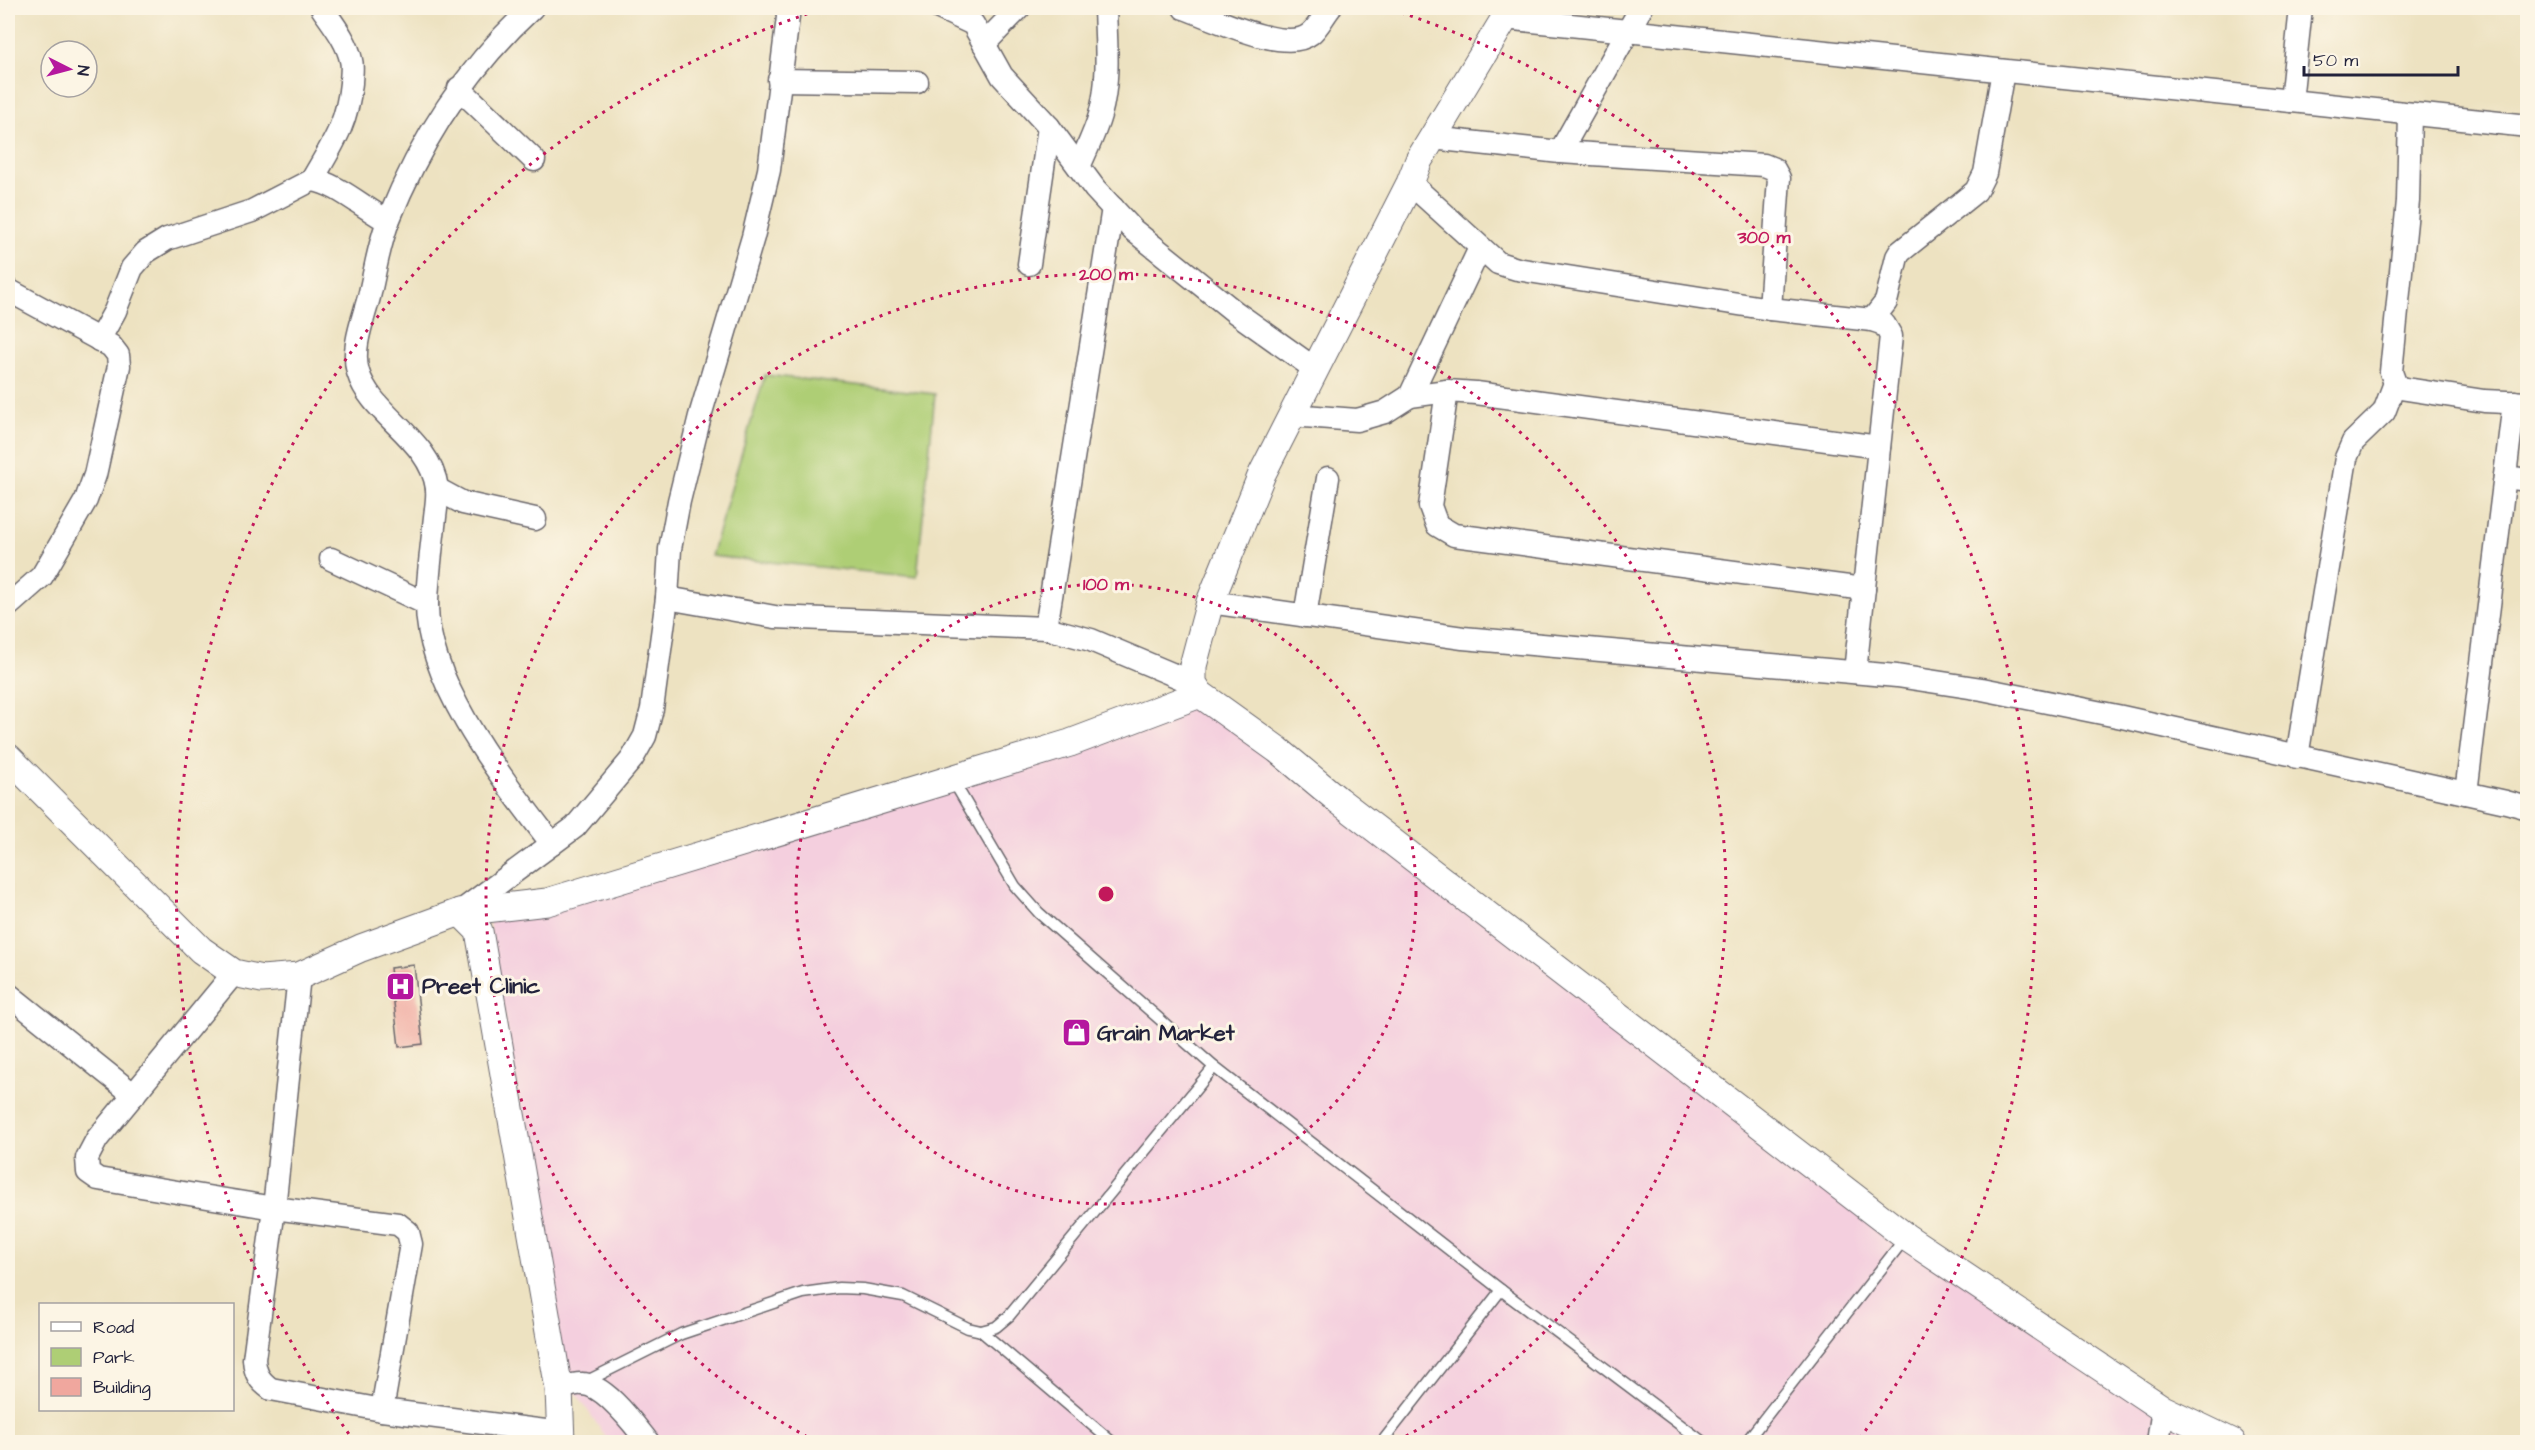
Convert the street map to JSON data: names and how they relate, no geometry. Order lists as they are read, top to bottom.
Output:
{
  "places": {
    "hospital": ["Preet Clinic"],
    "shop": ["Grain Market"]
  },
  "legend": ["Road", "Park", "Building"],
  "scale_bar": "50 m",
  "north": "right",
  "rings": ["300 m", "200 m", "100 m"]
}
